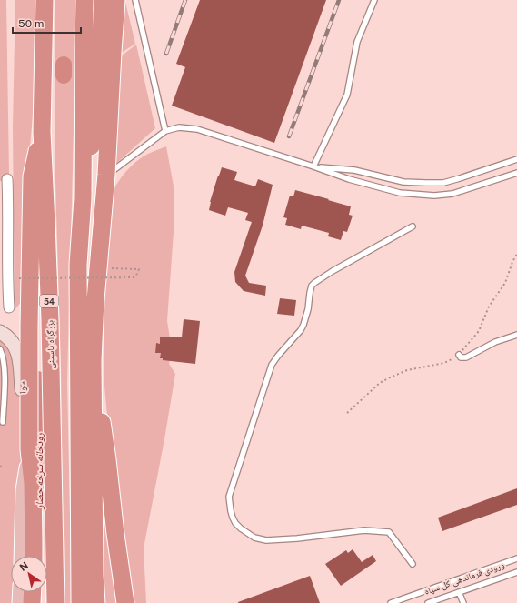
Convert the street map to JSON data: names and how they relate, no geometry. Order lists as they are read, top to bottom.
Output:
{
  "streets": {
    "highway": ["54", "بزرگراه یاسینی"],
    "main road": ["سوا"],
    "lane": ["ورودی فرماندهی کل سپاه"]
  },
  "water": ["رودخانه سرخه حصار"],
  "scale_bar": "50 m",
  "north": "top left"
}
